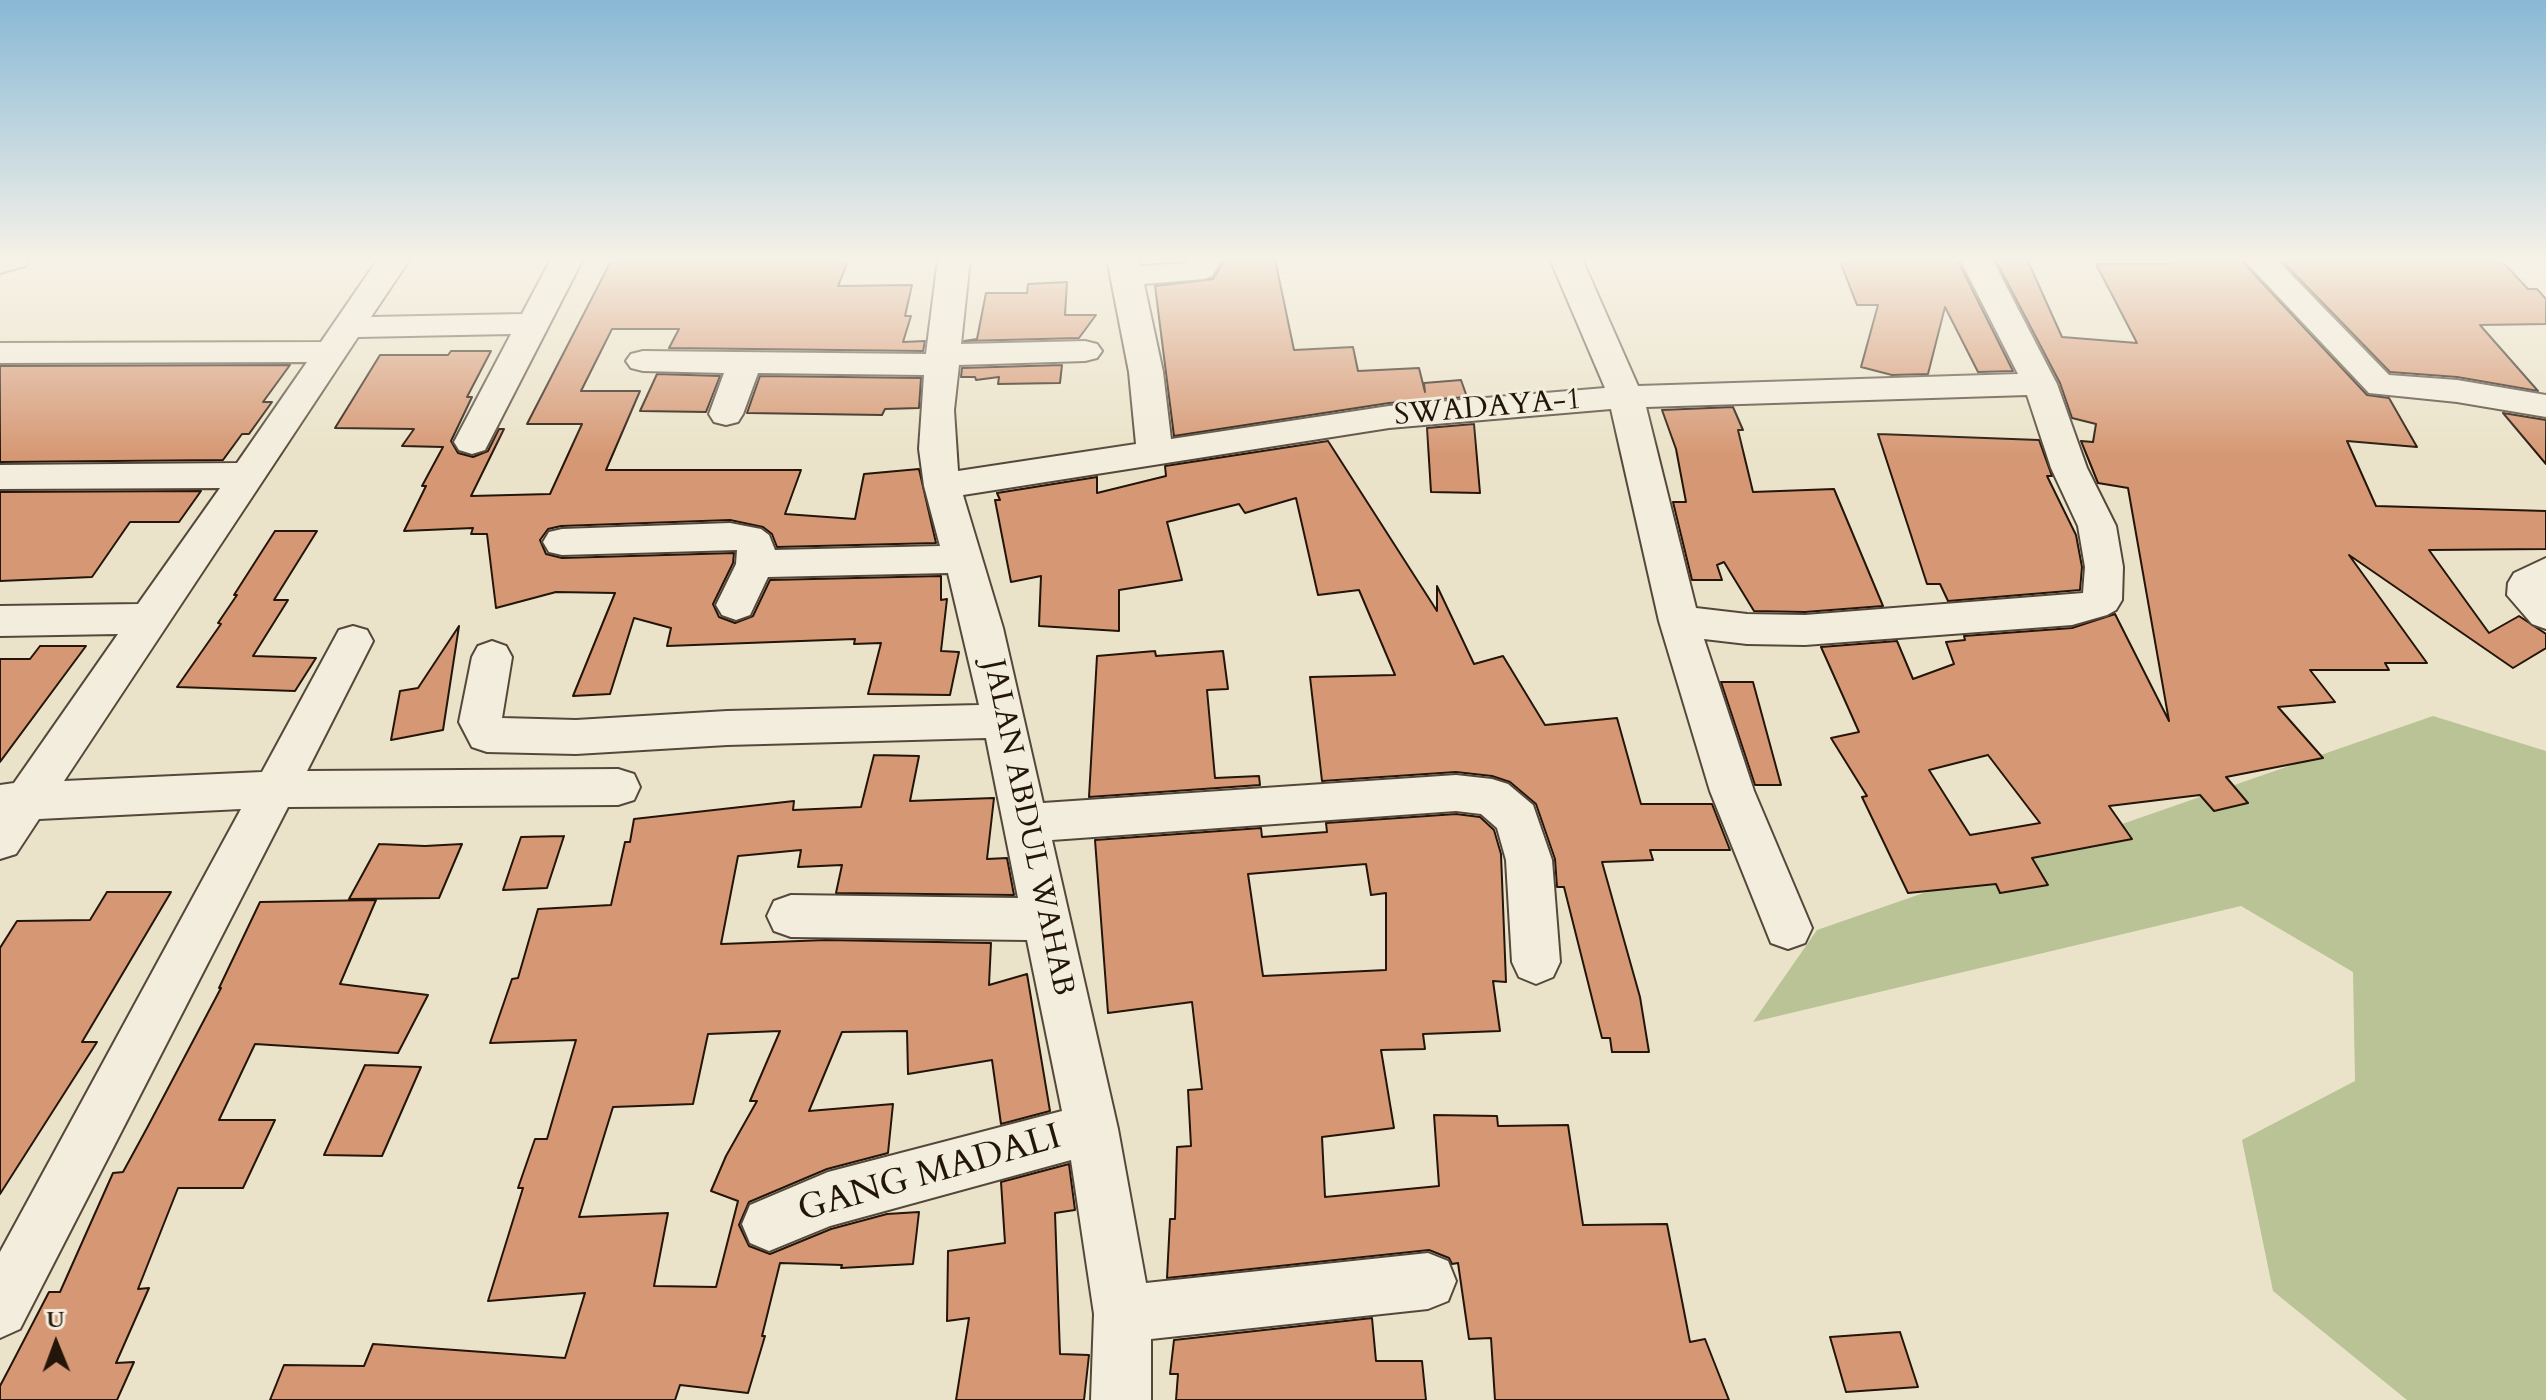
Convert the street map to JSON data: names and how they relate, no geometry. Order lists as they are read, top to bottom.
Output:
{
  "streets": {
    "street": ["SWADAYA-1", "JALAN ABDUL WAHAB", "GANG MADALI"]
  },
  "crossings": [
    ["SWADAYA-1", "JALAN ABDUL WAHAB"],
    ["JALAN ABDUL WAHAB", "GANG MADALI"]
  ],
  "north": "top"
}
